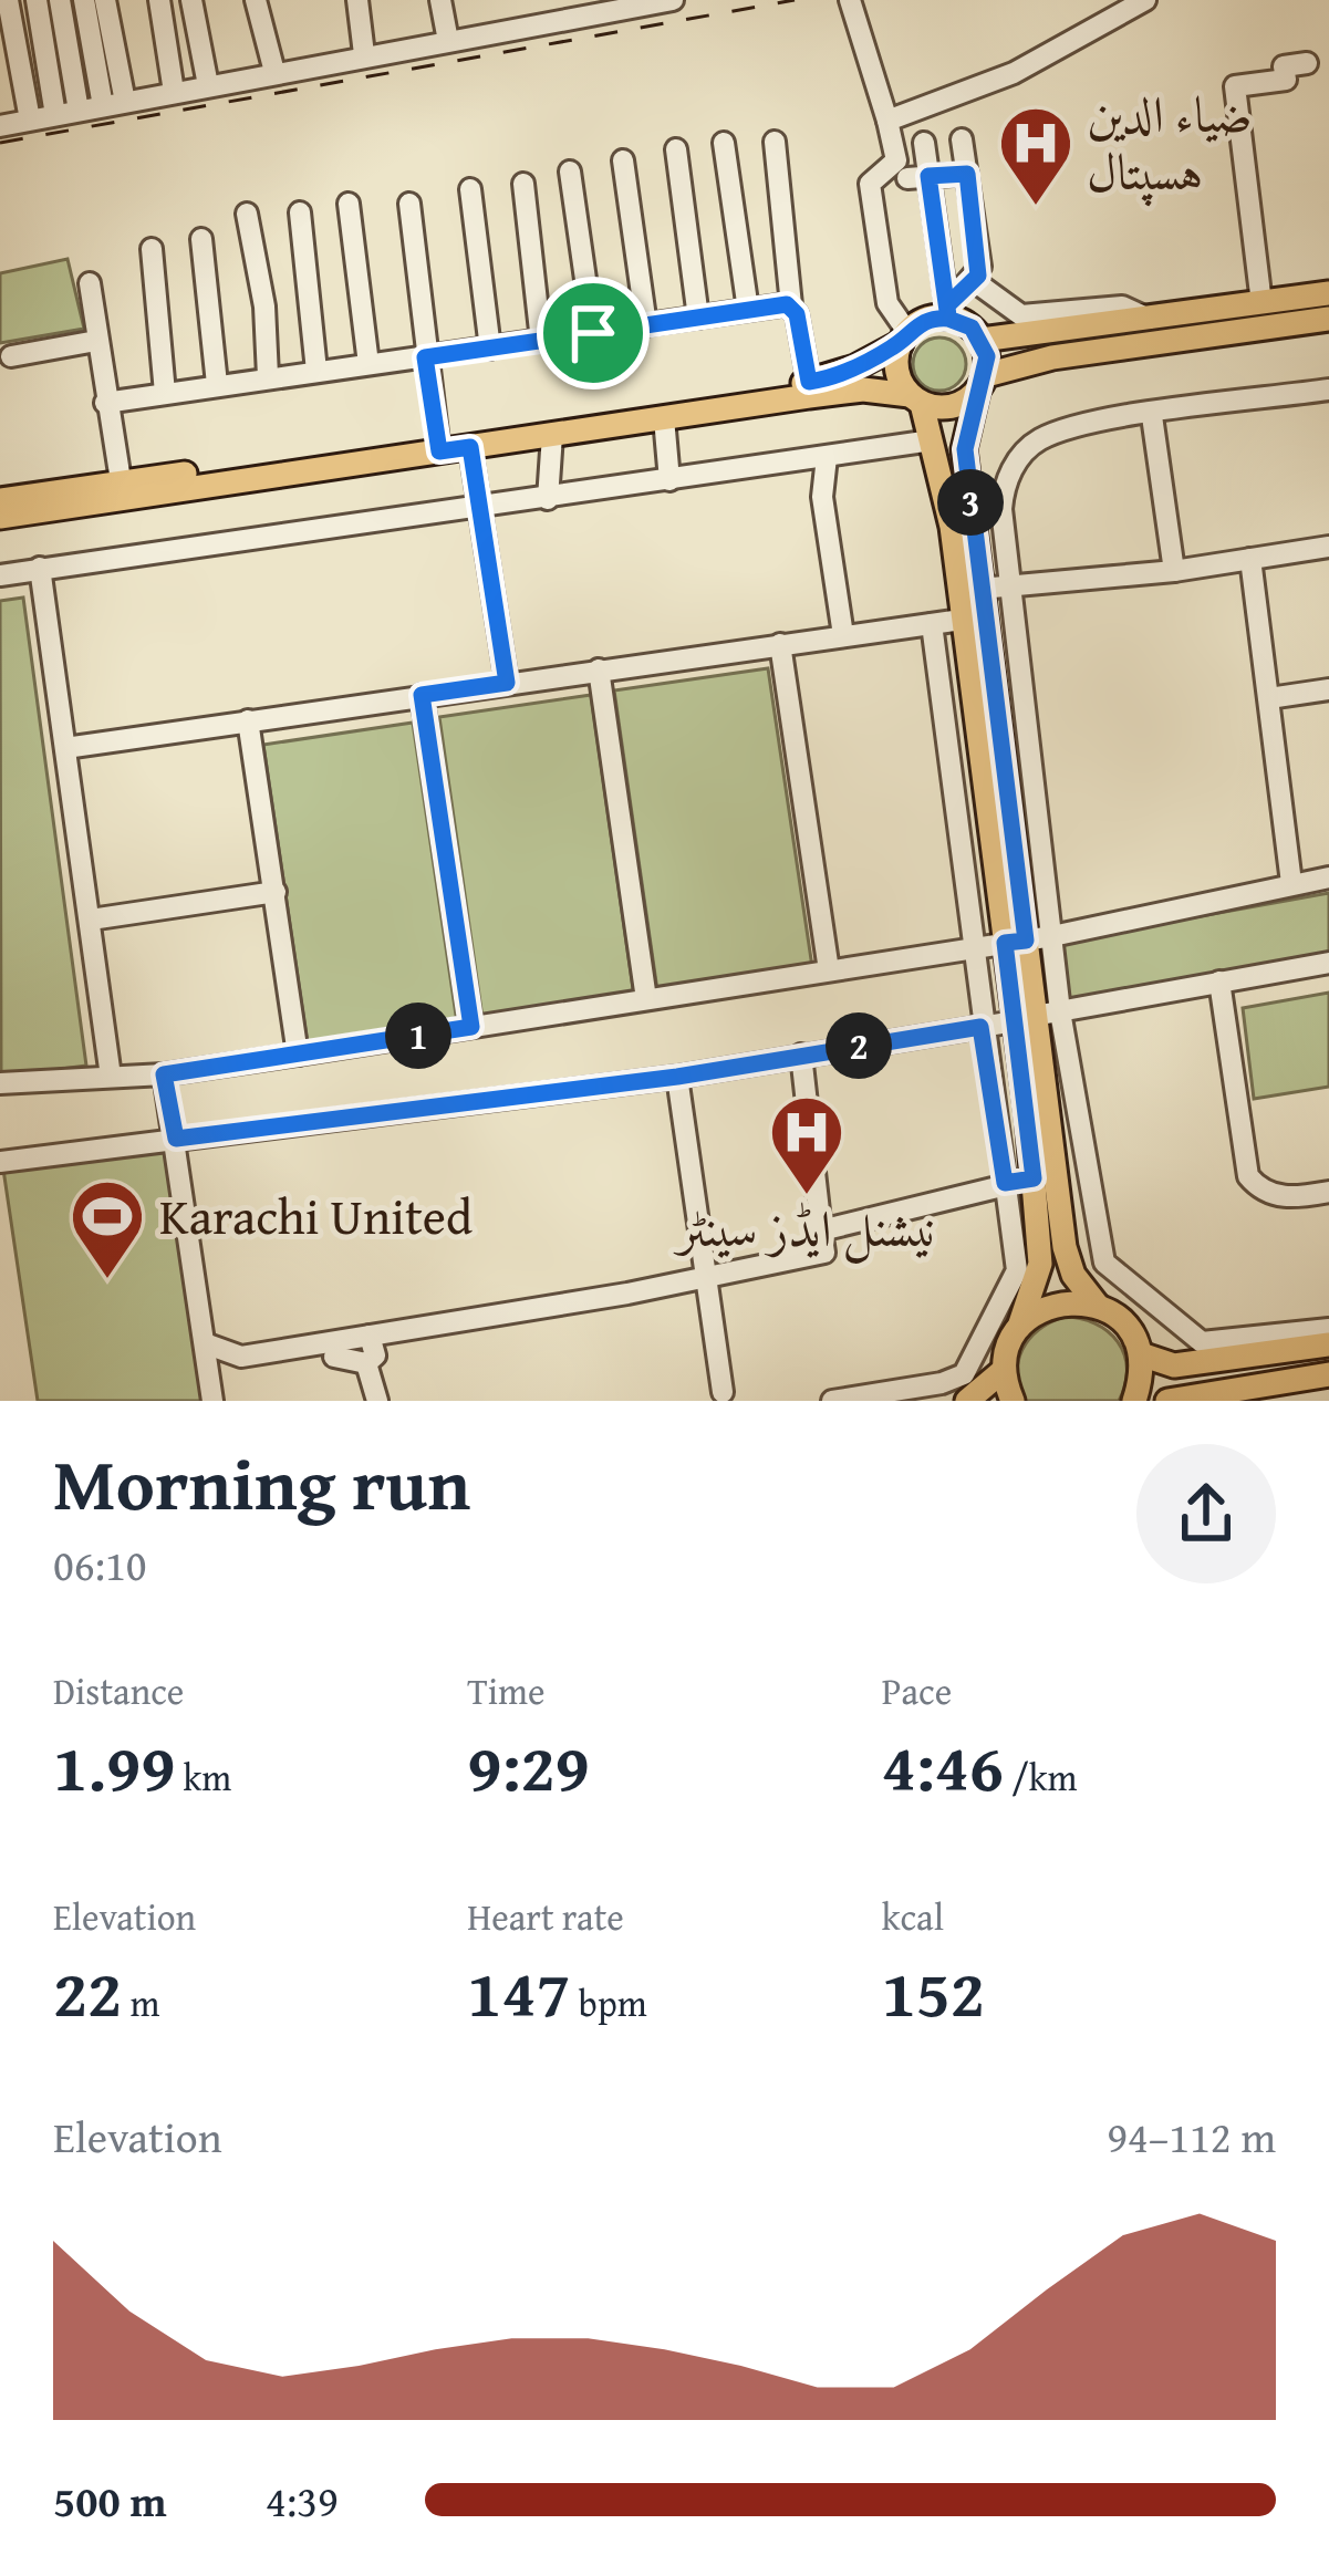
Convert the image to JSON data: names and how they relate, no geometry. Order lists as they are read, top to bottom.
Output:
{
  "places": {
    "hospital": ["ضیاء الدین ہسپتال", "نیشنل ایڈز سینٹر"],
    "sports": ["Karachi United"]
  },
  "page": {
    "pins": ["3", "1", "2"],
    "heading": ["Morning run", "06:10"],
    "stats": [
      ["Distance", "1.99 km"],
      ["Time", "9:29"],
      ["Pace", "4:46 /km"],
      ["Elevation", "22 m"],
      ["Heart rate", "147 bpm"],
      ["kcal", "152"]
    ],
    "chart": ["Elevation", "94–112 m"],
    "list": [
      {
        "name": "500 m",
        "note": "4:39"
      }
    ]
  }
}
